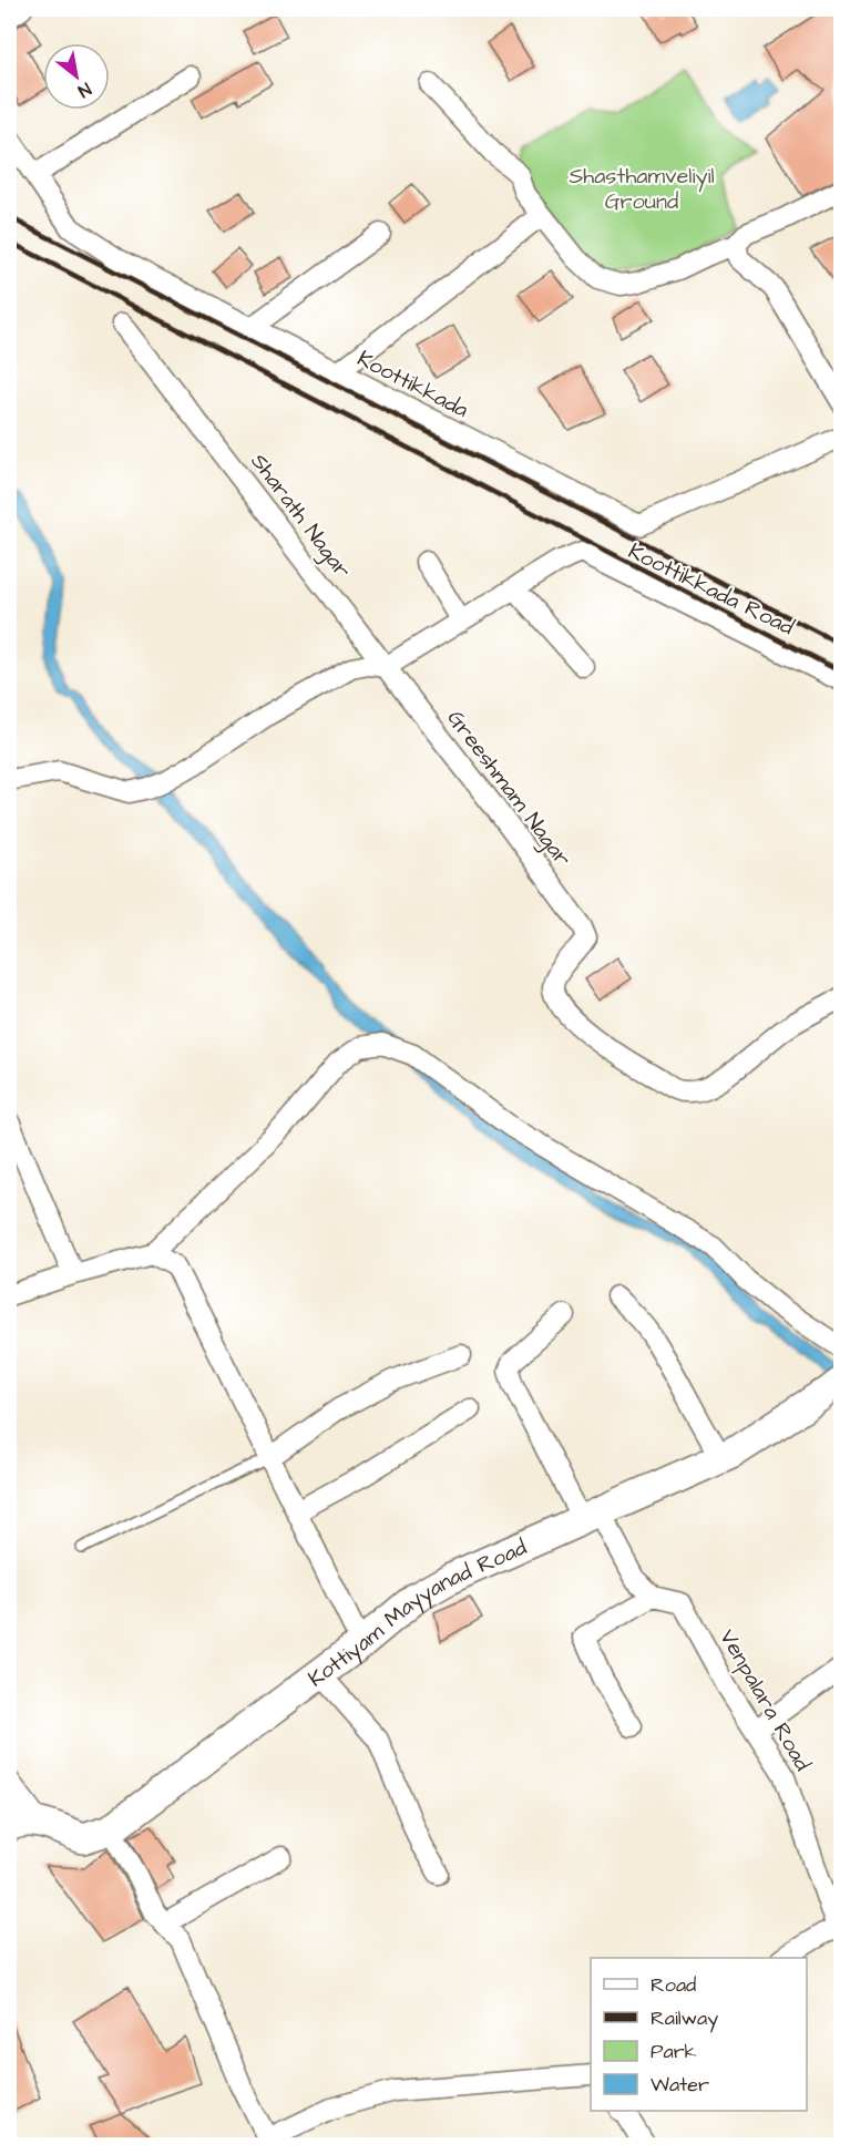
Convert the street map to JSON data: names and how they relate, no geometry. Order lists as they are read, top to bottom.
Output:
{
  "streets": {
    "main road": ["Kottiyam Mayyanad Road"],
    "street": [
      "Koottikkada",
      "Sharath Nagar",
      "Koottikkada Road",
      "Greeshmam Nagar",
      "Venpalara Road"
    ]
  },
  "crossings": [
    ["Sharath Nagar", "Greeshmam Nagar"]
  ],
  "parks": ["Shasthamveliyil Ground"],
  "legend": [
    "Road",
    "Railway",
    "Park",
    "Water"
  ],
  "north": "bottom right"
}
